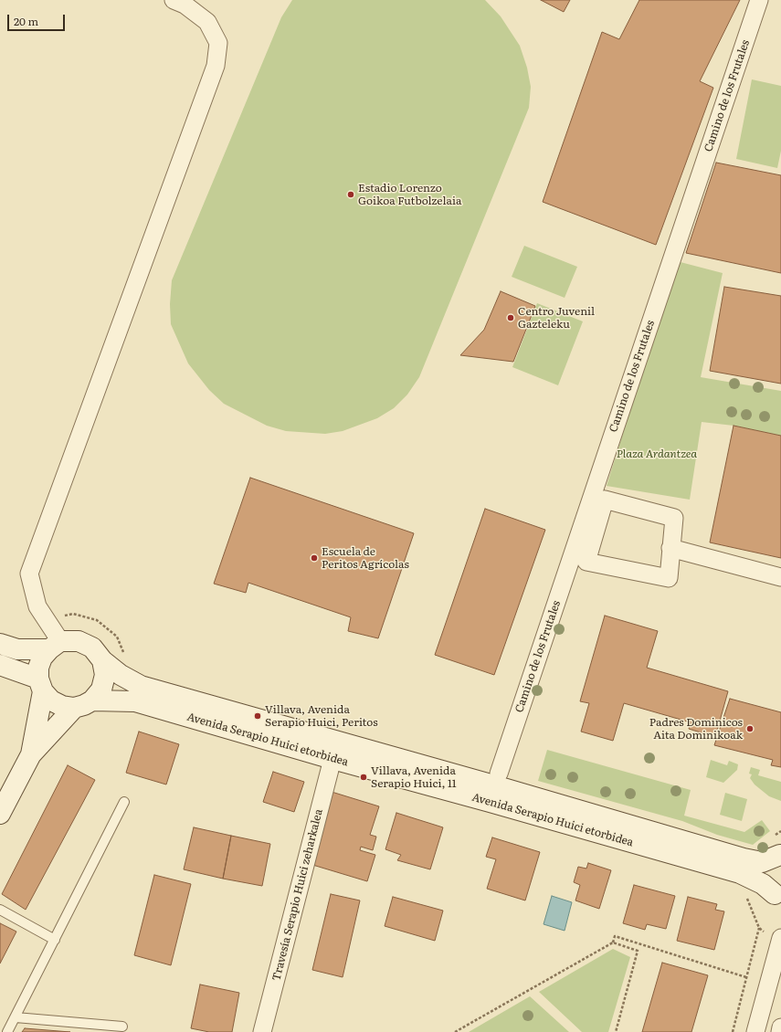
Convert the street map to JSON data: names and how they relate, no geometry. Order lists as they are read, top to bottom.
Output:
{
  "streets": {
    "main road": ["Avenida Serapio Huici etorbidea"],
    "street": ["Camino de los Frutales", "Travesía Serapio Huici zeharkalea"]
  },
  "crossings": [
    ["Avenida Serapio Huici etorbidea", "Travesía Serapio Huici zeharkalea"]
  ],
  "parks": ["Plaza Ardantzea"],
  "places": [
    "Estadio Lorenzo Goikoa Futbolzelaia",
    "Centro Juvenil Gazteleku",
    "Escuela de Peritos Agrícolas",
    "Villava, Avenida Serapio Huici, Peritos",
    "Padres Dominicos Aita Dominikoak",
    "Villava, Avenida Serapio Huici, 11"
  ],
  "scale_bar": "20 m"
}
